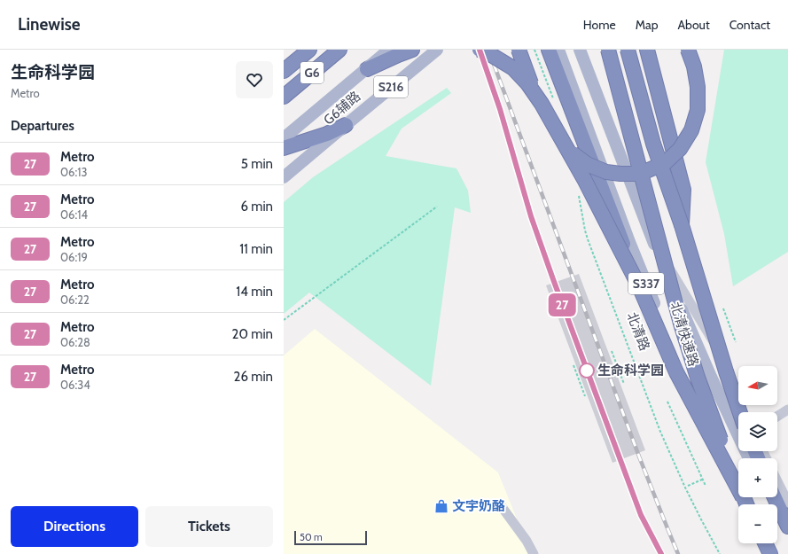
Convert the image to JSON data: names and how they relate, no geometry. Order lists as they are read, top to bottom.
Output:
{
  "streets": {
    "highway": ["G6", "北清快速路"],
    "main road": [
      "S216",
      "G6辅路",
      "S337",
      "北清路"
    ]
  },
  "places": {
    "other": ["生命科学园"],
    "shop": ["文宇奶酪"]
  },
  "lines": ["metro line 27"],
  "scale_bar": "50 m",
  "north": "left",
  "page": {
    "header": "Linewise",
    "nav": [
      "Home",
      "Map",
      "About",
      "Contact"
    ],
    "heading": [
      ["生命科学园", "Metro"],
      "Departures"
    ],
    "on_map": "27",
    "list": [
      {
        "mark": "27",
        "name": "Metro",
        "note": "06:13",
        "value": "5 min"
      },
      {
        "mark": "27",
        "name": "Metro",
        "note": "06:14",
        "value": "6 min"
      },
      {
        "mark": "27",
        "name": "Metro",
        "note": "06:19",
        "value": "11 min"
      },
      {
        "mark": "27",
        "name": "Metro",
        "note": "06:22",
        "value": "14 min"
      },
      {
        "mark": "27",
        "name": "Metro",
        "note": "06:28",
        "value": "20 min"
      },
      {
        "mark": "27",
        "name": "Metro",
        "note": "06:34",
        "value": "26 min"
      }
    ],
    "map_buttons": ["+", "−"],
    "buttons": ["Directions", "Tickets"],
    "scale": "50 m"
  }
}
